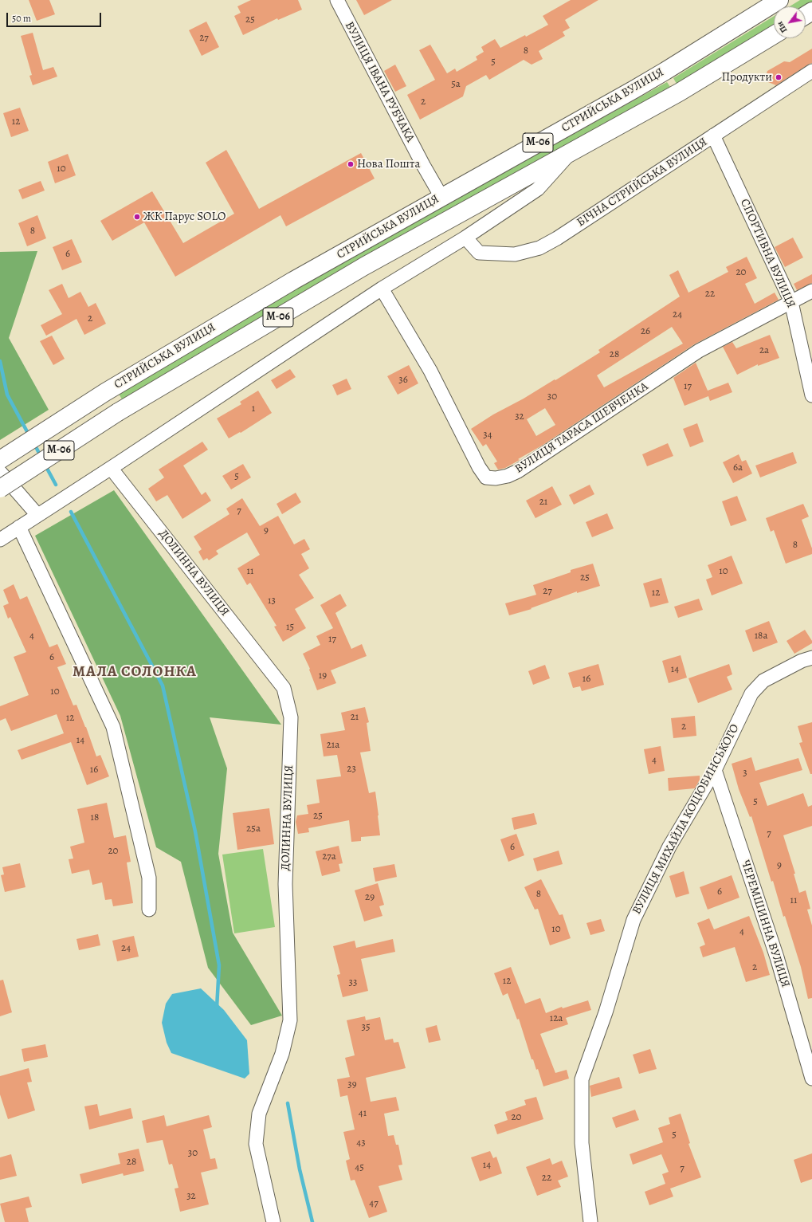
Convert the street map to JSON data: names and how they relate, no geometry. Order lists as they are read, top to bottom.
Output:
{
  "streets": {
    "highway": ["СТРИЙСЬКА ВУЛИЦЯ", "М-06"],
    "street": [
      "ВУЛИЦЯ ІВАНА РУБЧАКА",
      "БІЧНА СТРИЙСЬКА ВУЛИЦЯ",
      "СПОРТИВНА ВУЛИЦЯ",
      "ВУЛИЦЯ ТАРАСА ШЕВЧЕНКА",
      "ДОЛИННА ВУЛИЦЯ",
      "ВУЛИЦЯ МИХАЙЛА КОЦЮБИНСЬКОГО",
      "ЧЕРЕМШИННА ВУЛИЦЯ"
    ]
  },
  "crossings": [
    ["ВУЛИЦЯ ІВАНА РУБЧАКА", "СТРИЙСЬКА ВУЛИЦЯ"],
    ["БІЧНА СТРИЙСЬКА ВУЛИЦЯ", "СПОРТИВНА ВУЛИЦЯ"],
    ["СПОРТИВНА ВУЛИЦЯ", "ВУЛИЦЯ ТАРАСА ШЕВЧЕНКА"],
    ["ВУЛИЦЯ МИХАЙЛА КОЦЮБИНСЬКОГО", "ЧЕРЕМШИННА ВУЛИЦЯ"]
  ],
  "districts": ["МАЛА СОЛОНКА"],
  "places": ["Продукти", "Нова Пошта", "ЖК Парус SOLO"],
  "house_numbers": [
    "25",
    "27",
    "8",
    "5",
    "5а",
    "2",
    "12",
    "10",
    "8",
    "6",
    "20",
    "22",
    "24",
    "2",
    "26",
    "2а",
    "28",
    "36",
    "17",
    "30",
    "1",
    "32",
    "34",
    "6а",
    "5",
    "21",
    "7",
    "9",
    "8",
    "11",
    "10",
    "25",
    "27",
    "12",
    "13",
    "15",
    "4",
    "18а",
    "17",
    "6",
    "14",
    "19",
    "16",
    "10",
    "21",
    "12",
    "2",
    "14",
    "21а",
    "4",
    "23",
    "16",
    "3",
    "5",
    "25",
    "18",
    "25а",
    "7",
    "6",
    "20",
    "27а",
    "9",
    "6",
    "8",
    "29",
    "11",
    "10",
    "4",
    "24",
    "2",
    "12",
    "33",
    "12а",
    "35",
    "39",
    "41",
    "20",
    "5",
    "43",
    "30",
    "28",
    "14",
    "45",
    "7",
    "22",
    "32",
    "47"
  ],
  "scale_bar": "50 m",
  "north": "bottom left"
}
